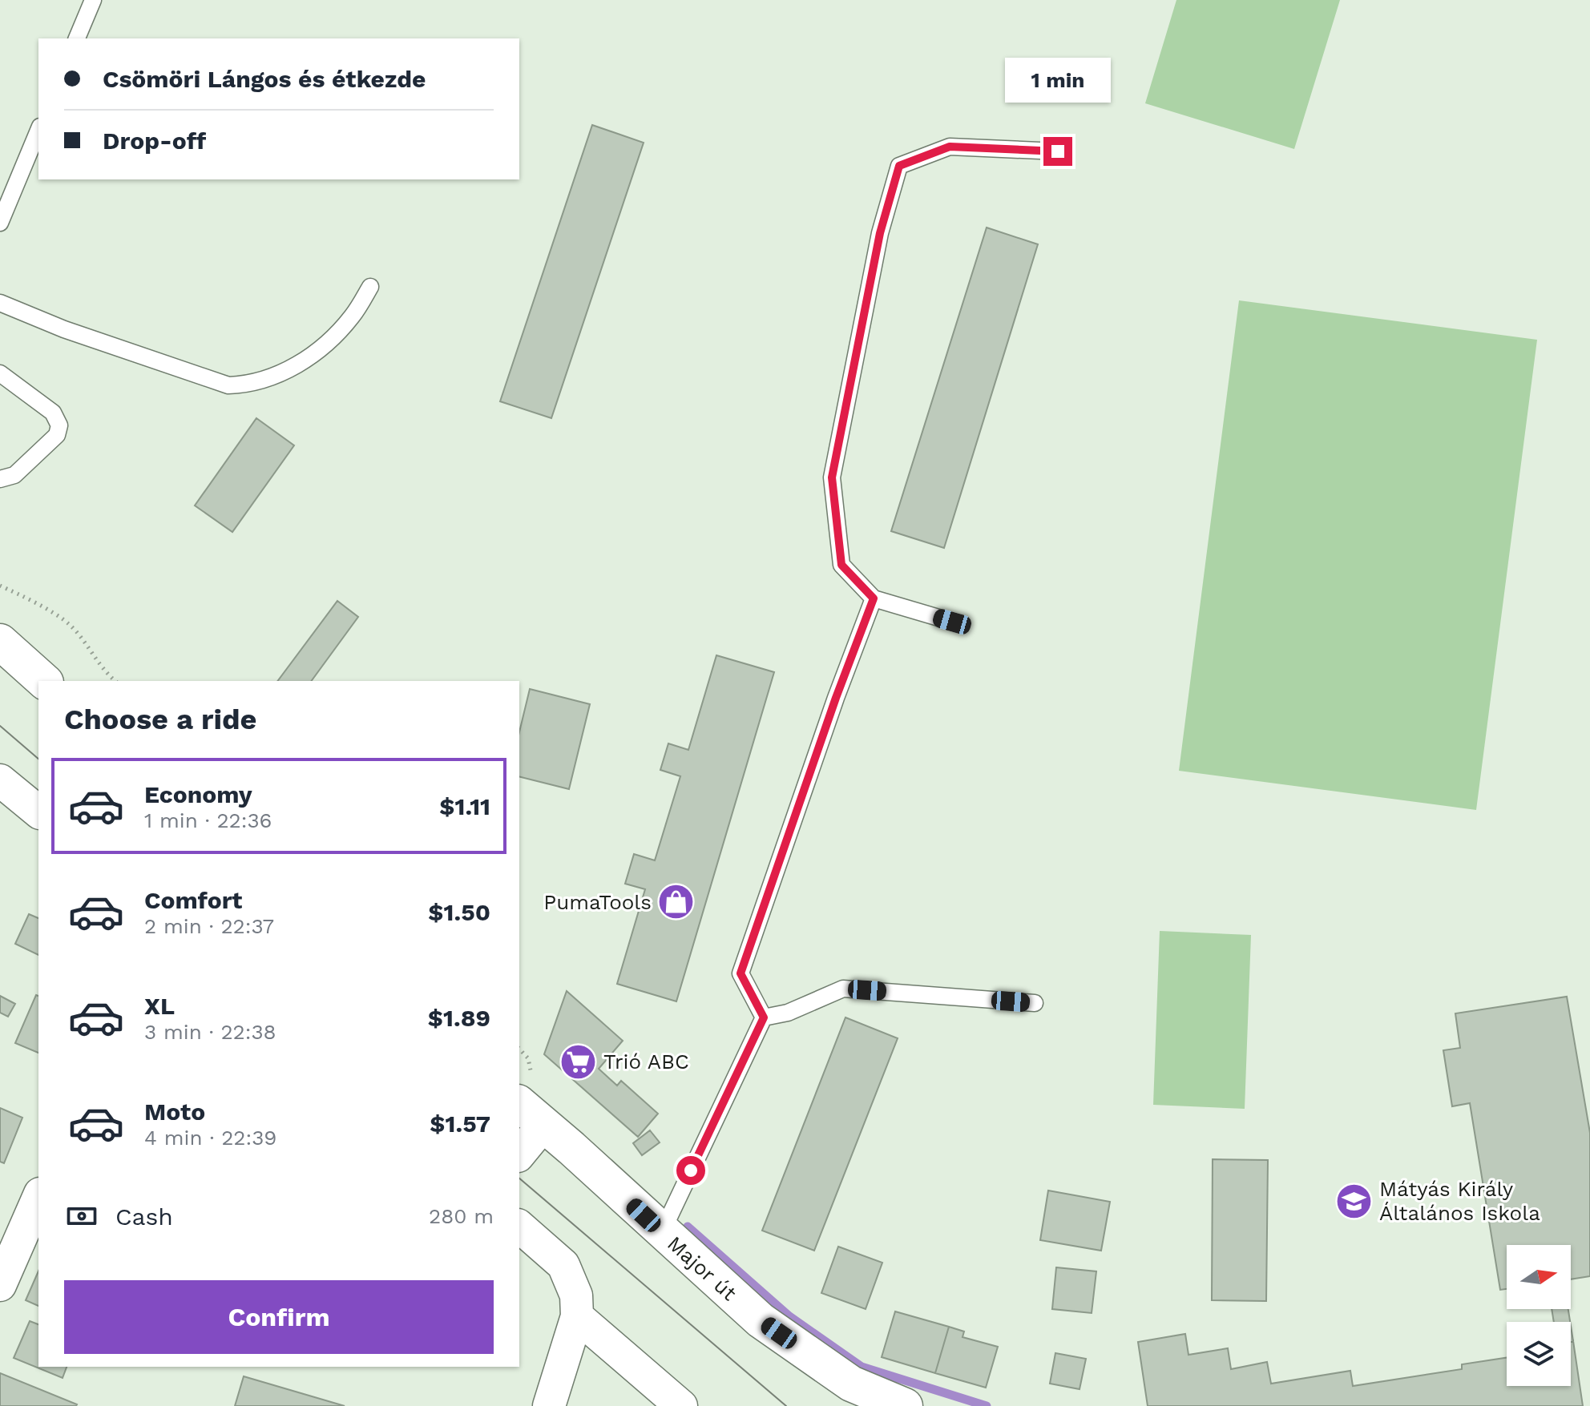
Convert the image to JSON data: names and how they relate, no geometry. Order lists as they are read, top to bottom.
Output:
{
  "streets": {
    "street": ["Major út"]
  },
  "places": {
    "shop": ["PumaTools"],
    "supermarket": ["Trió ABC"],
    "school or university": ["Mátyás Király Általános Iskola"]
  },
  "north": "right",
  "page": {
    "banner": ["Csömöri Lángos és étkezde", "Drop-off"],
    "bubble": "1 min",
    "heading": "Choose a ride",
    "list": [
      {
        "name": "Economy",
        "note": "1 min · 22:36",
        "value": "$1.11"
      },
      {
        "name": "Comfort",
        "note": "2 min · 22:37",
        "value": "$1.50"
      },
      {
        "name": "XL",
        "note": "3 min · 22:38",
        "value": "$1.89"
      },
      {
        "name": "Moto",
        "note": "4 min · 22:39",
        "value": "$1.57"
      }
    ],
    "pay": ["Cash", "280 m"],
    "buttons": "Confirm"
  }
}
